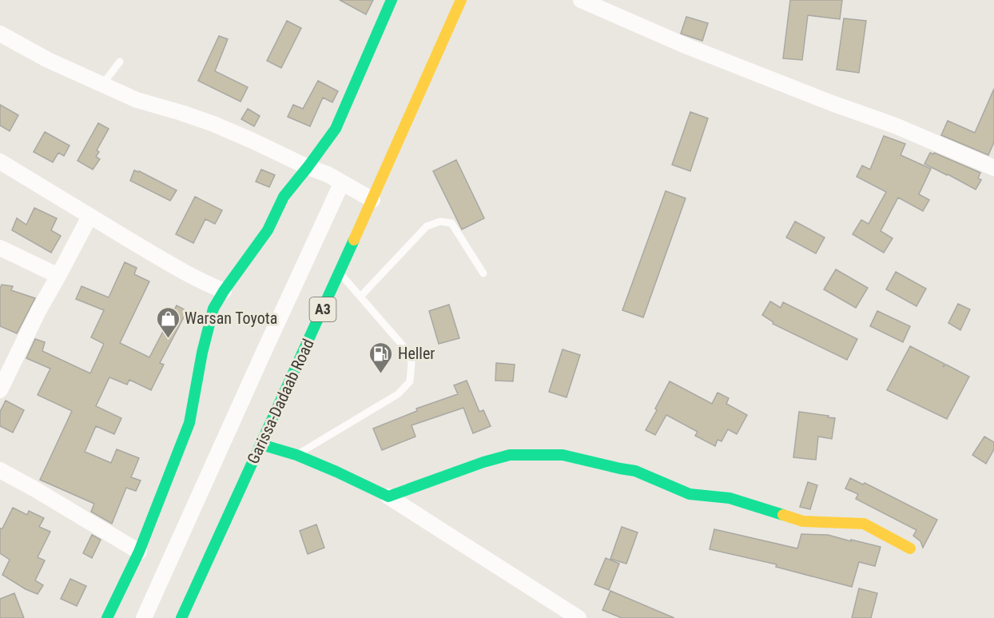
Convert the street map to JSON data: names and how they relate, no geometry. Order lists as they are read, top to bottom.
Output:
{
  "streets": {
    "main road": ["A3", "Garissa-Dadaab Road"]
  },
  "places": {
    "shop": ["Warsan Toyota"],
    "fuel station": ["Heller"]
  }
}
